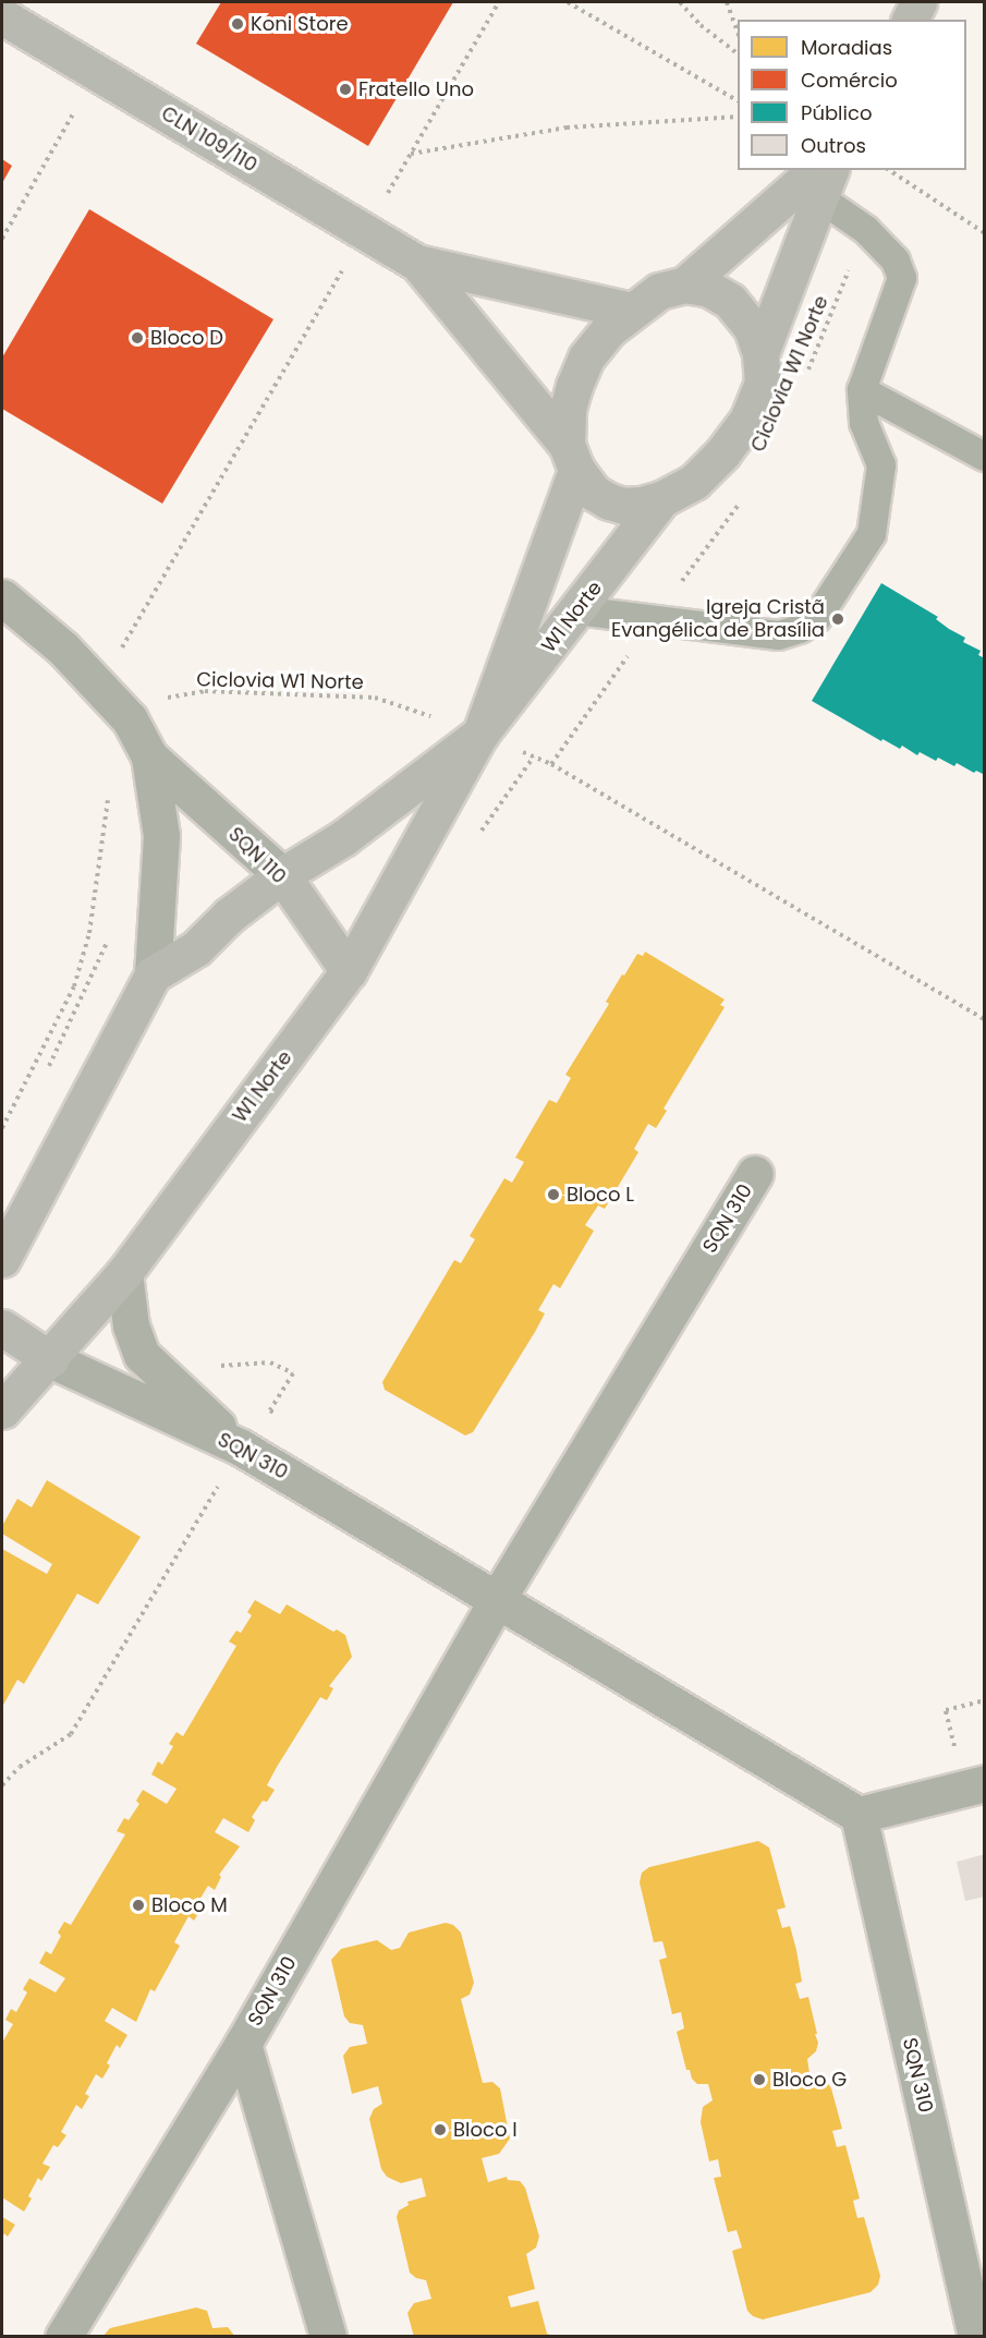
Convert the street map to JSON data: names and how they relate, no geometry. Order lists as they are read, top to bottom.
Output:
{
  "streets": {
    "street": [
      "CLN 109/110",
      "W1 Norte",
      "SQN 110",
      "SQN 310"
    ],
    "path": ["Ciclovia W1 Norte"]
  },
  "crossings": [
    ["CLN 109/110", "W1 Norte"],
    ["Ciclovia W1 Norte", "W1 Norte"],
    ["Ciclovia W1 Norte", "SQN 110"],
    ["W1 Norte", "SQN 110"],
    ["W1 Norte", "SQN 310"]
  ],
  "places": [
    "Koni Store",
    "Fratello Uno",
    "Bloco D",
    "Igreja Cristã Evangélica de Brasília",
    "Bloco L",
    "Bloco M",
    "Bloco G",
    "Bloco I"
  ],
  "legend": [
    "Moradias",
    "Comércio",
    "Público",
    "Outros"
  ]
}
